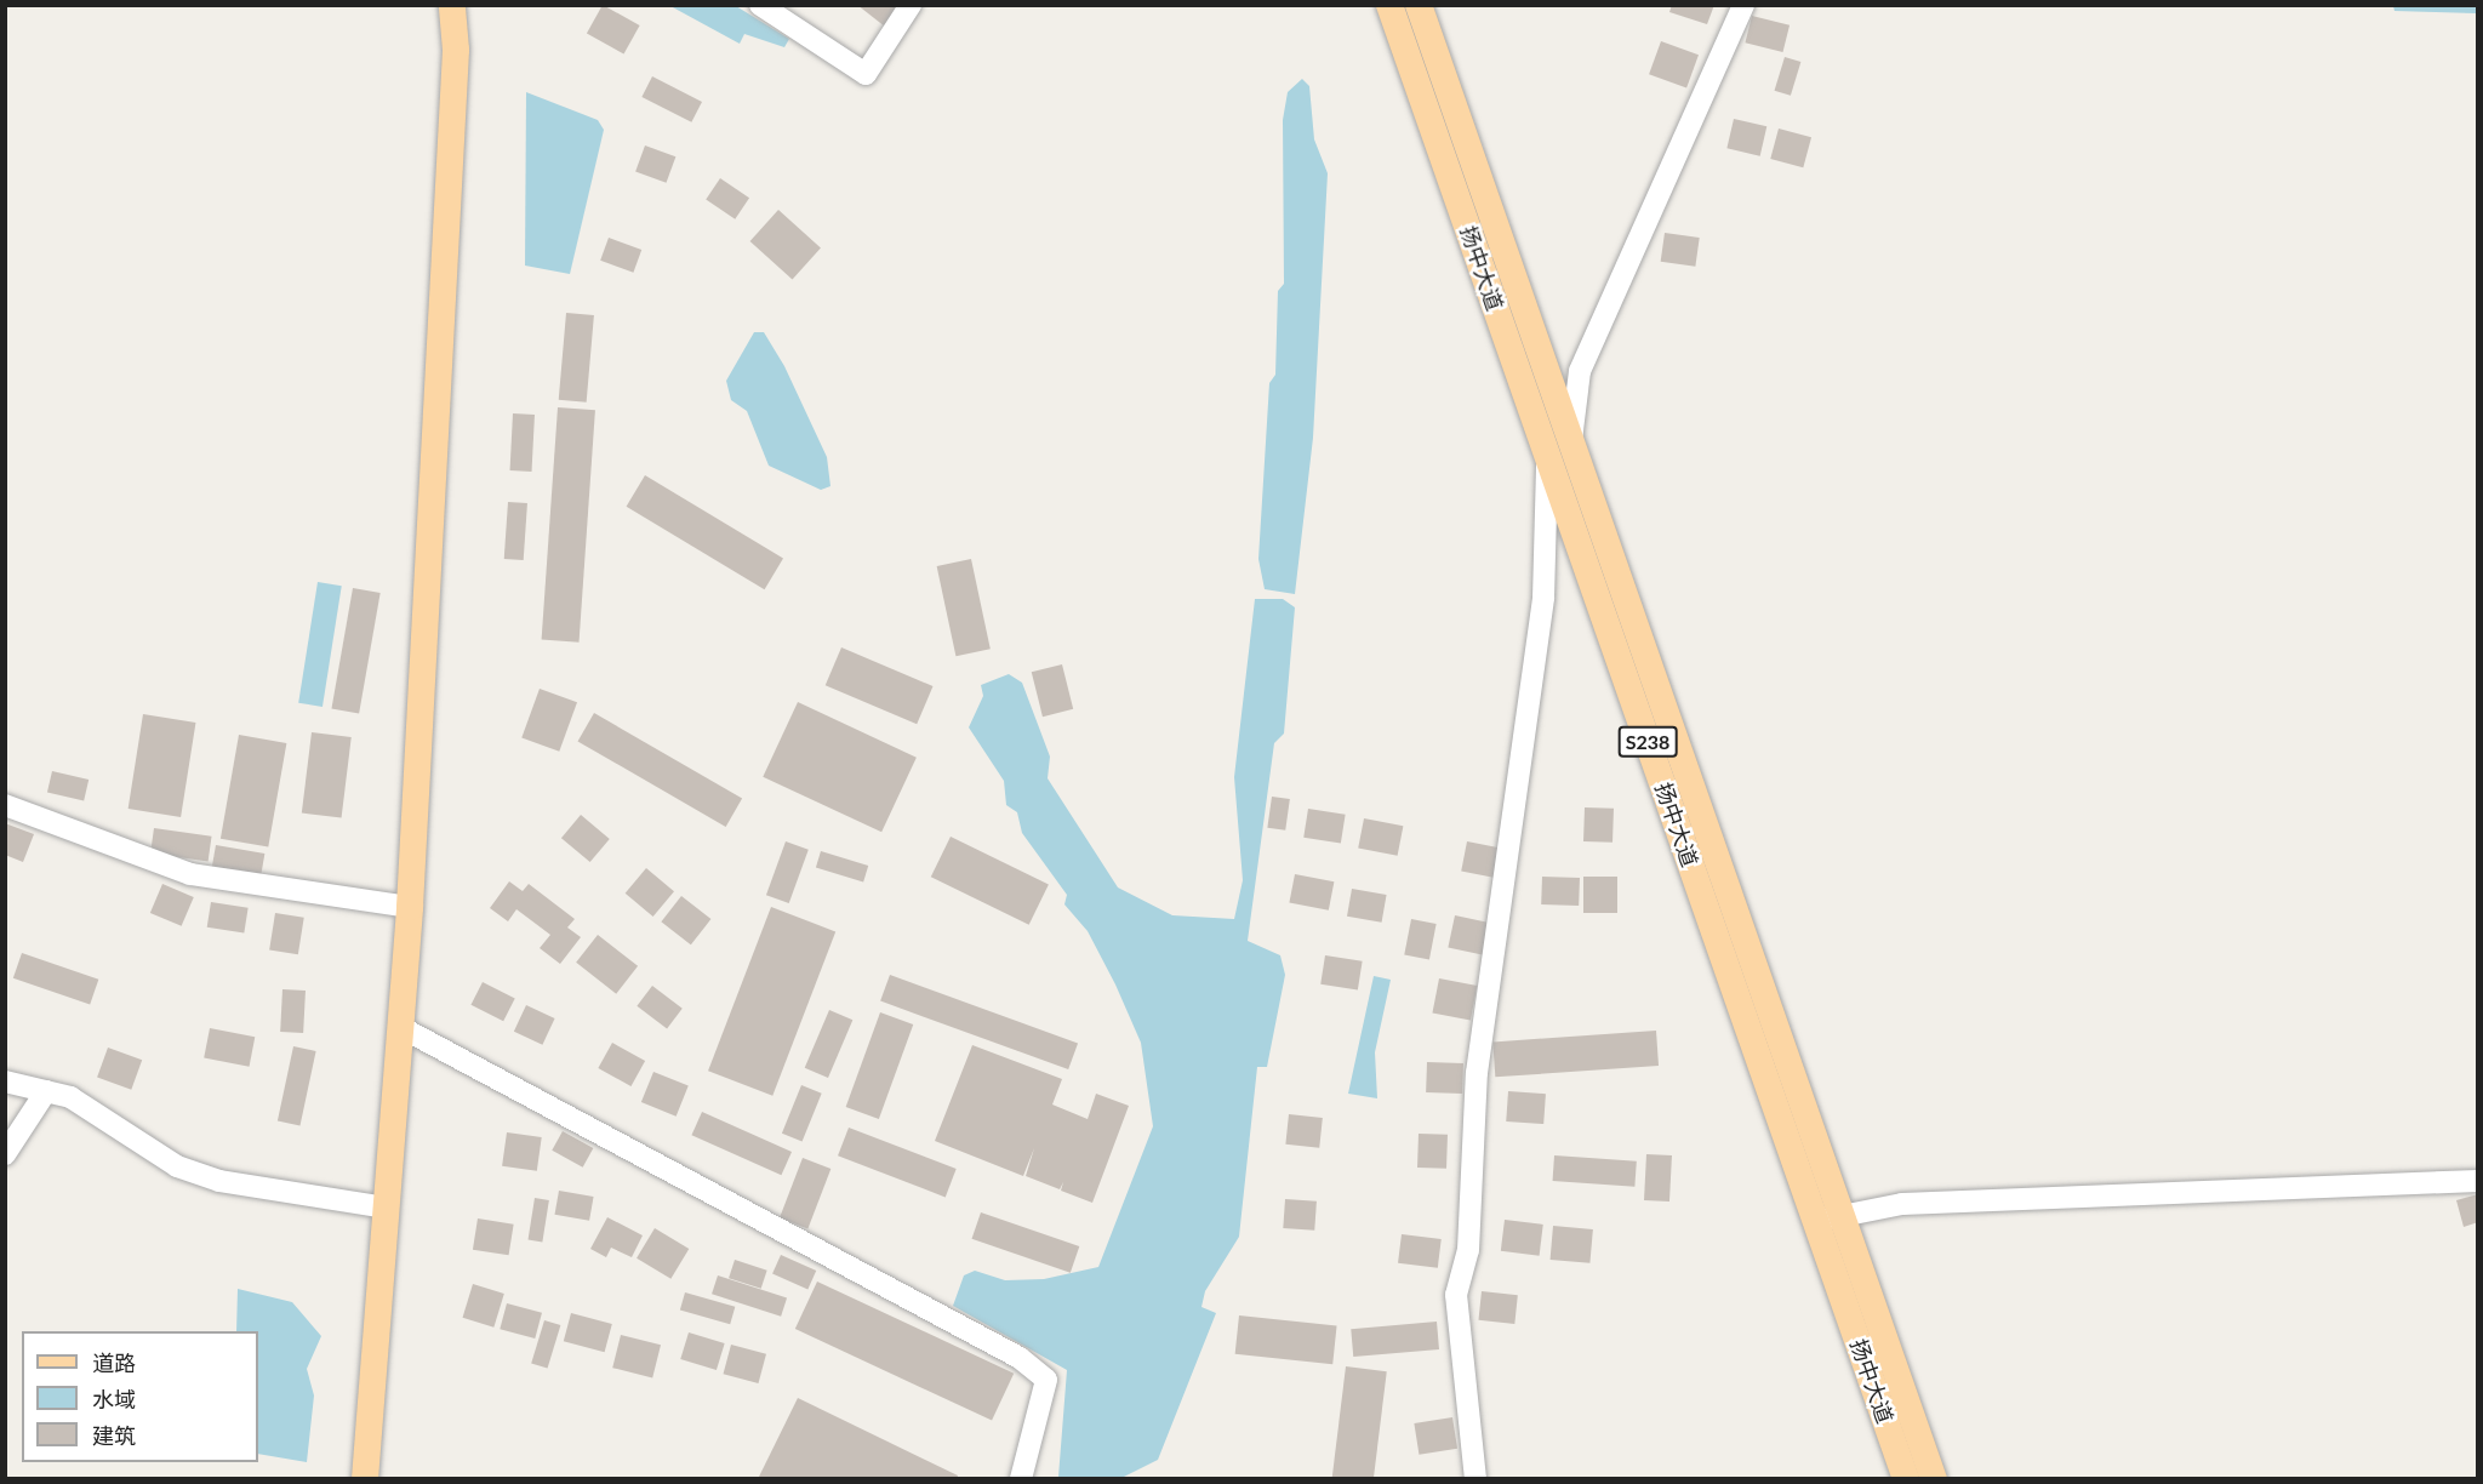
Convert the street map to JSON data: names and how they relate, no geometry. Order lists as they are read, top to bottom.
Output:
{
  "streets": {
    "main road": ["扬中大道", "S238"]
  },
  "legend": ["道路", "水域", "建筑"]
}
